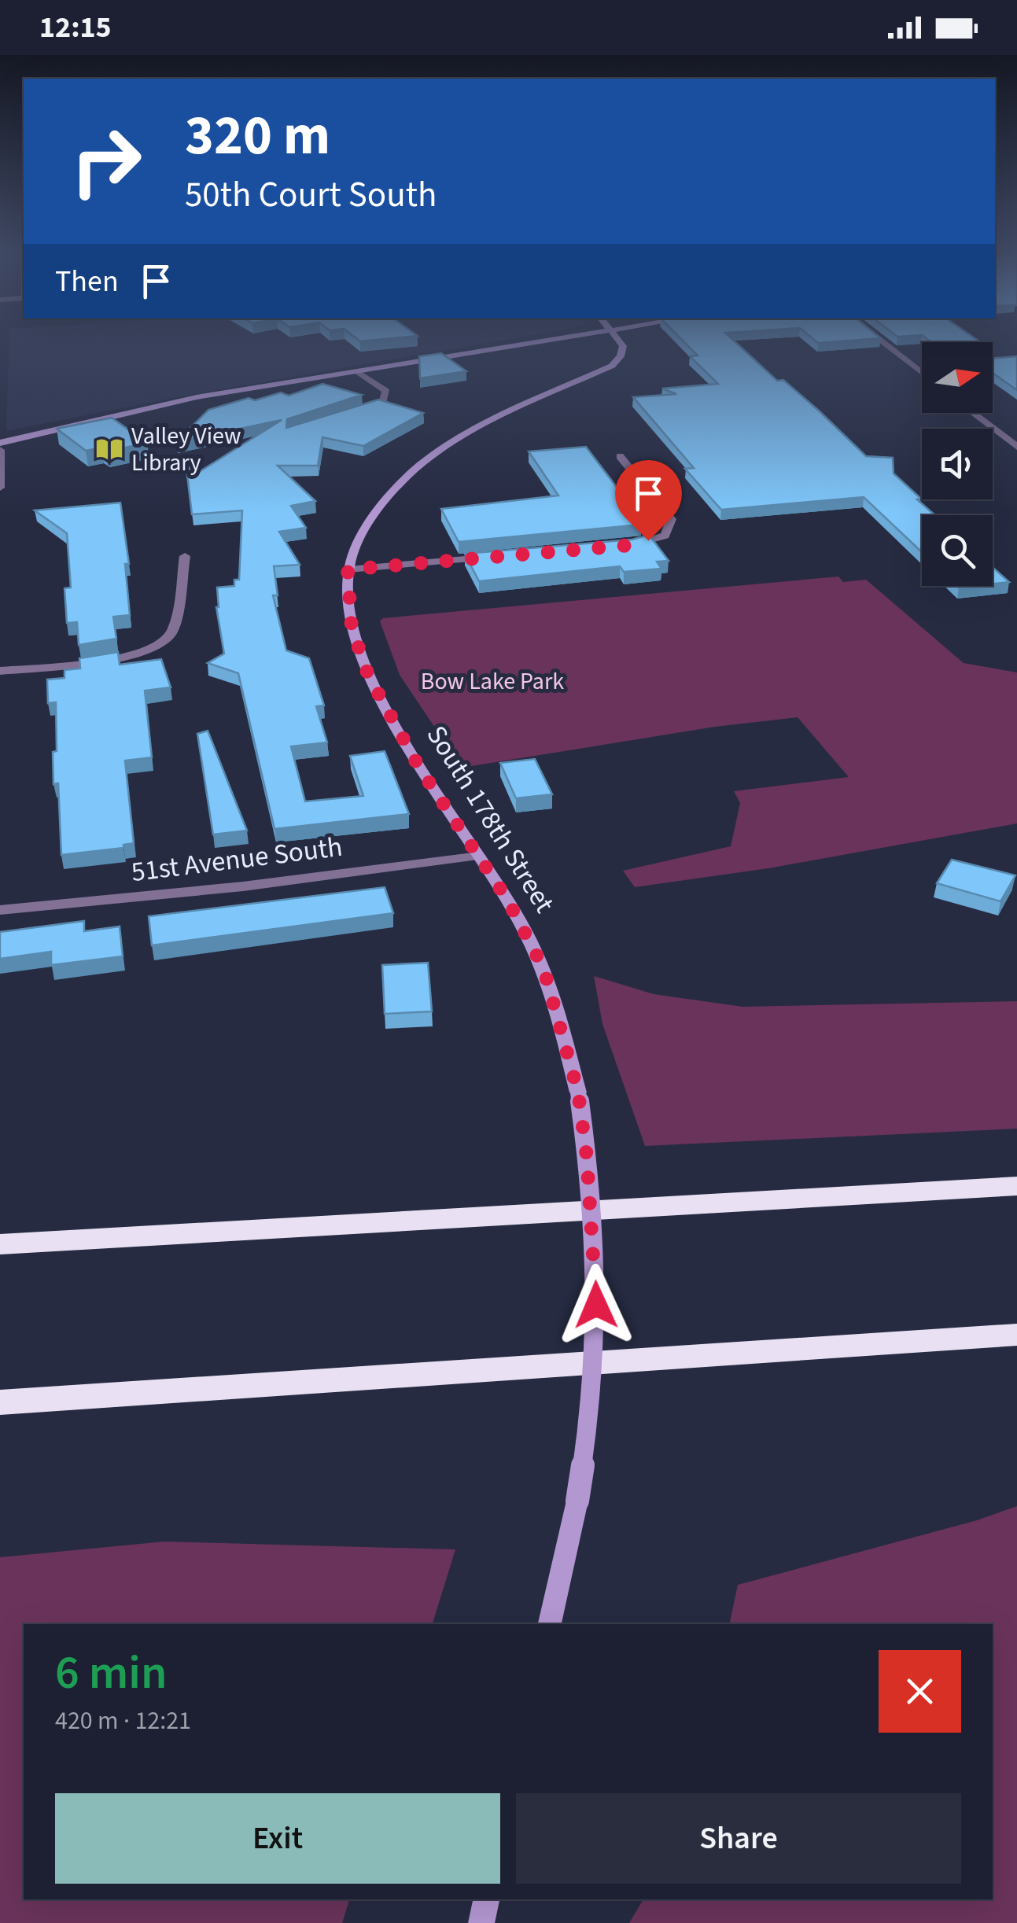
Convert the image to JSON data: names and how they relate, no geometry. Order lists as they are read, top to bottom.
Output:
{
  "streets": {
    "street": ["South 178th Street", "51st Avenue South"]
  },
  "crossings": [
    ["South 178th Street", "51st Avenue South"]
  ],
  "parks": ["Bow Lake Park"],
  "places": {
    "library": ["Valley View Library"]
  },
  "north": "right",
  "page": {
    "status": "12:15",
    "turn": ["320 m", "50th Court South"],
    "then": "Then",
    "heading": ["6 min", "420 m · 12:21"],
    "buttons": ["Exit", "Share"]
  }
}
